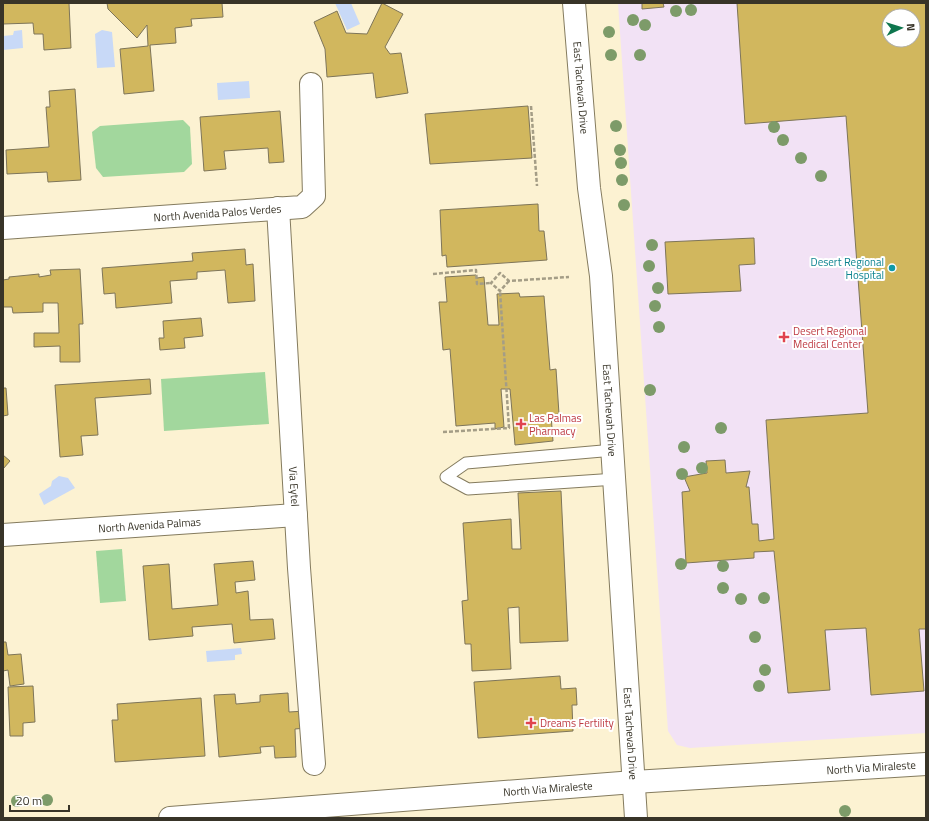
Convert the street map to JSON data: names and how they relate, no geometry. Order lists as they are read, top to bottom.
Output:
{
  "streets": {
    "street": [
      "East Tachevah Drive",
      "North Avenida Palos Verdes",
      "Via Eytel",
      "North Avenida Palmas",
      "North Via Miraleste"
    ]
  },
  "crossings": [
    ["East Tachevah Drive", "North Via Miraleste"],
    ["North Avenida Palos Verdes", "Via Eytel"],
    ["Via Eytel", "North Avenida Palmas"]
  ],
  "places": {
    "other": ["Desert Regional Hospital"],
    "health": ["Desert Regional Medical Center", "Las Palmas Pharmacy", "Dreams Fertility"]
  },
  "scale_bar": "20 m",
  "north": "right"
}
